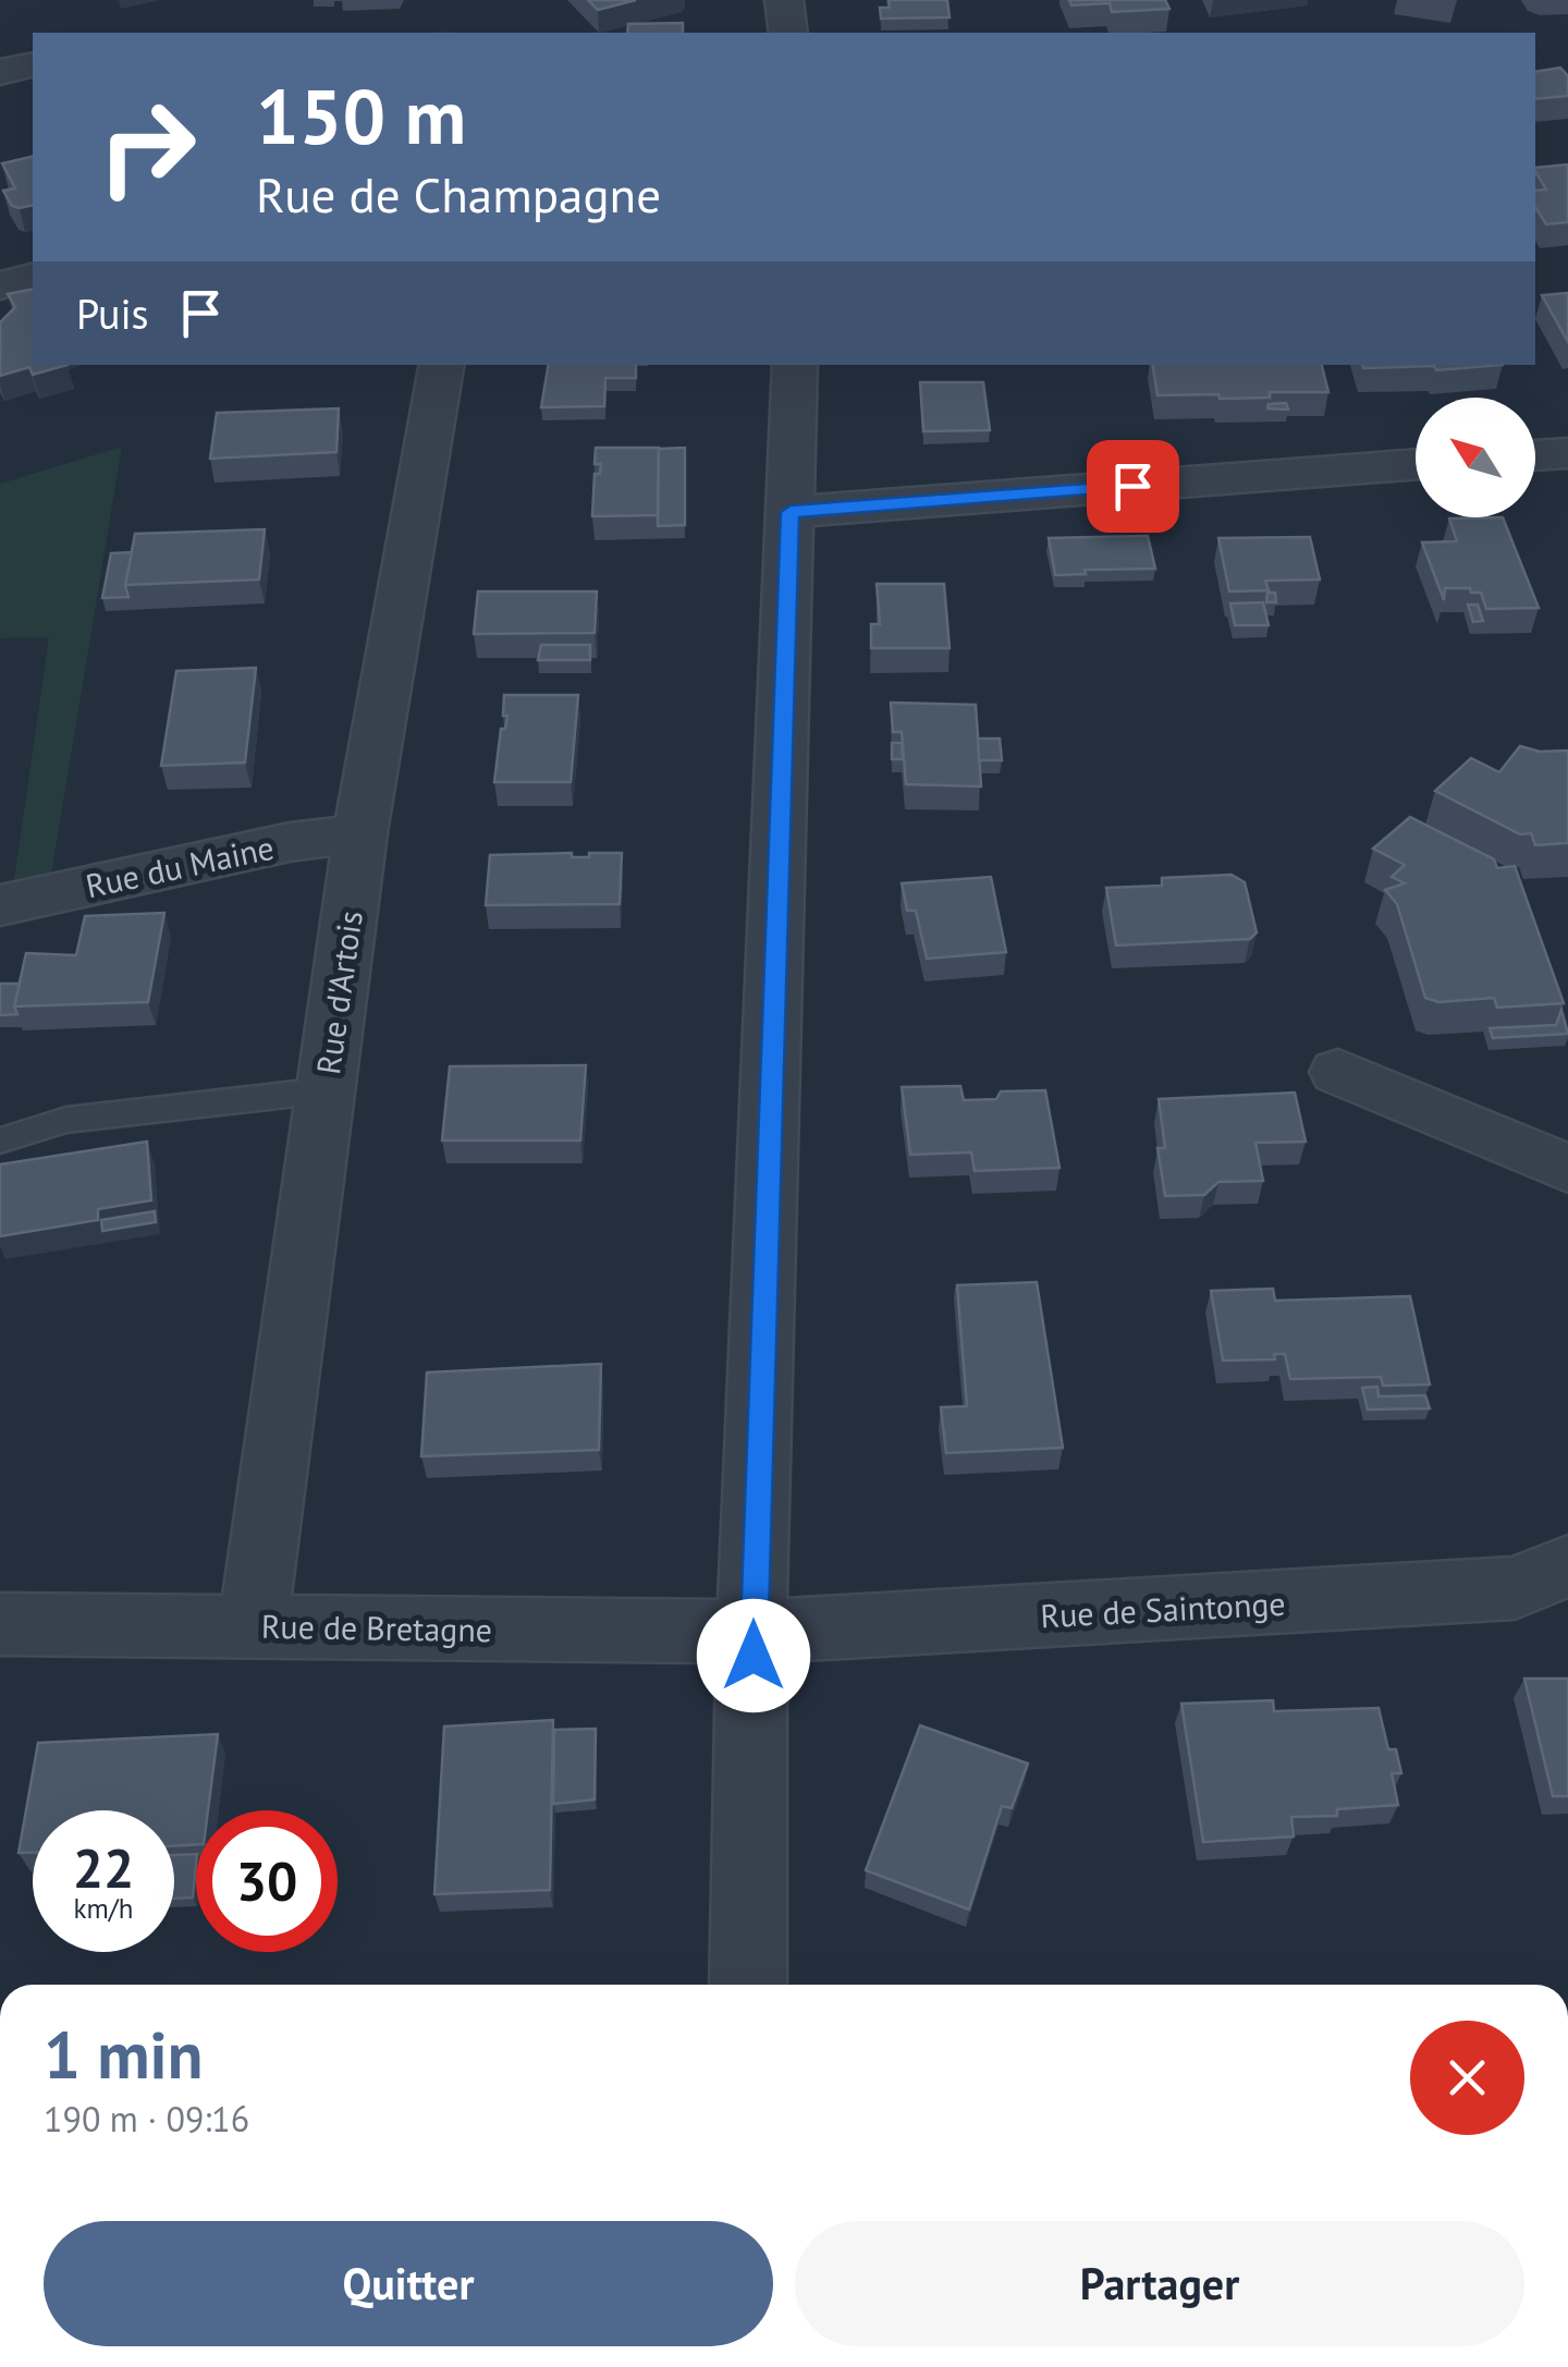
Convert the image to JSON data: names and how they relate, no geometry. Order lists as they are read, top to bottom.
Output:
{
  "streets": {
    "street": [
      "Rue du Maine",
      "Rue d'Artois",
      "Rue de Saintonge",
      "Rue de Bretagne"
    ]
  },
  "crossings": [
    ["Rue du Maine", "Rue d'Artois"],
    ["Rue d'Artois", "Rue de Bretagne"],
    ["Rue de Saintonge", "Rue de Bretagne"]
  ],
  "north": "top left",
  "page": {
    "turn": ["150 m", "Rue de Champagne"],
    "then": "Puis",
    "speed": "22 km/h",
    "limit": "30",
    "heading": ["1 min", "190 m · 09:16"],
    "buttons": ["Quitter", "Partager"]
  }
}
